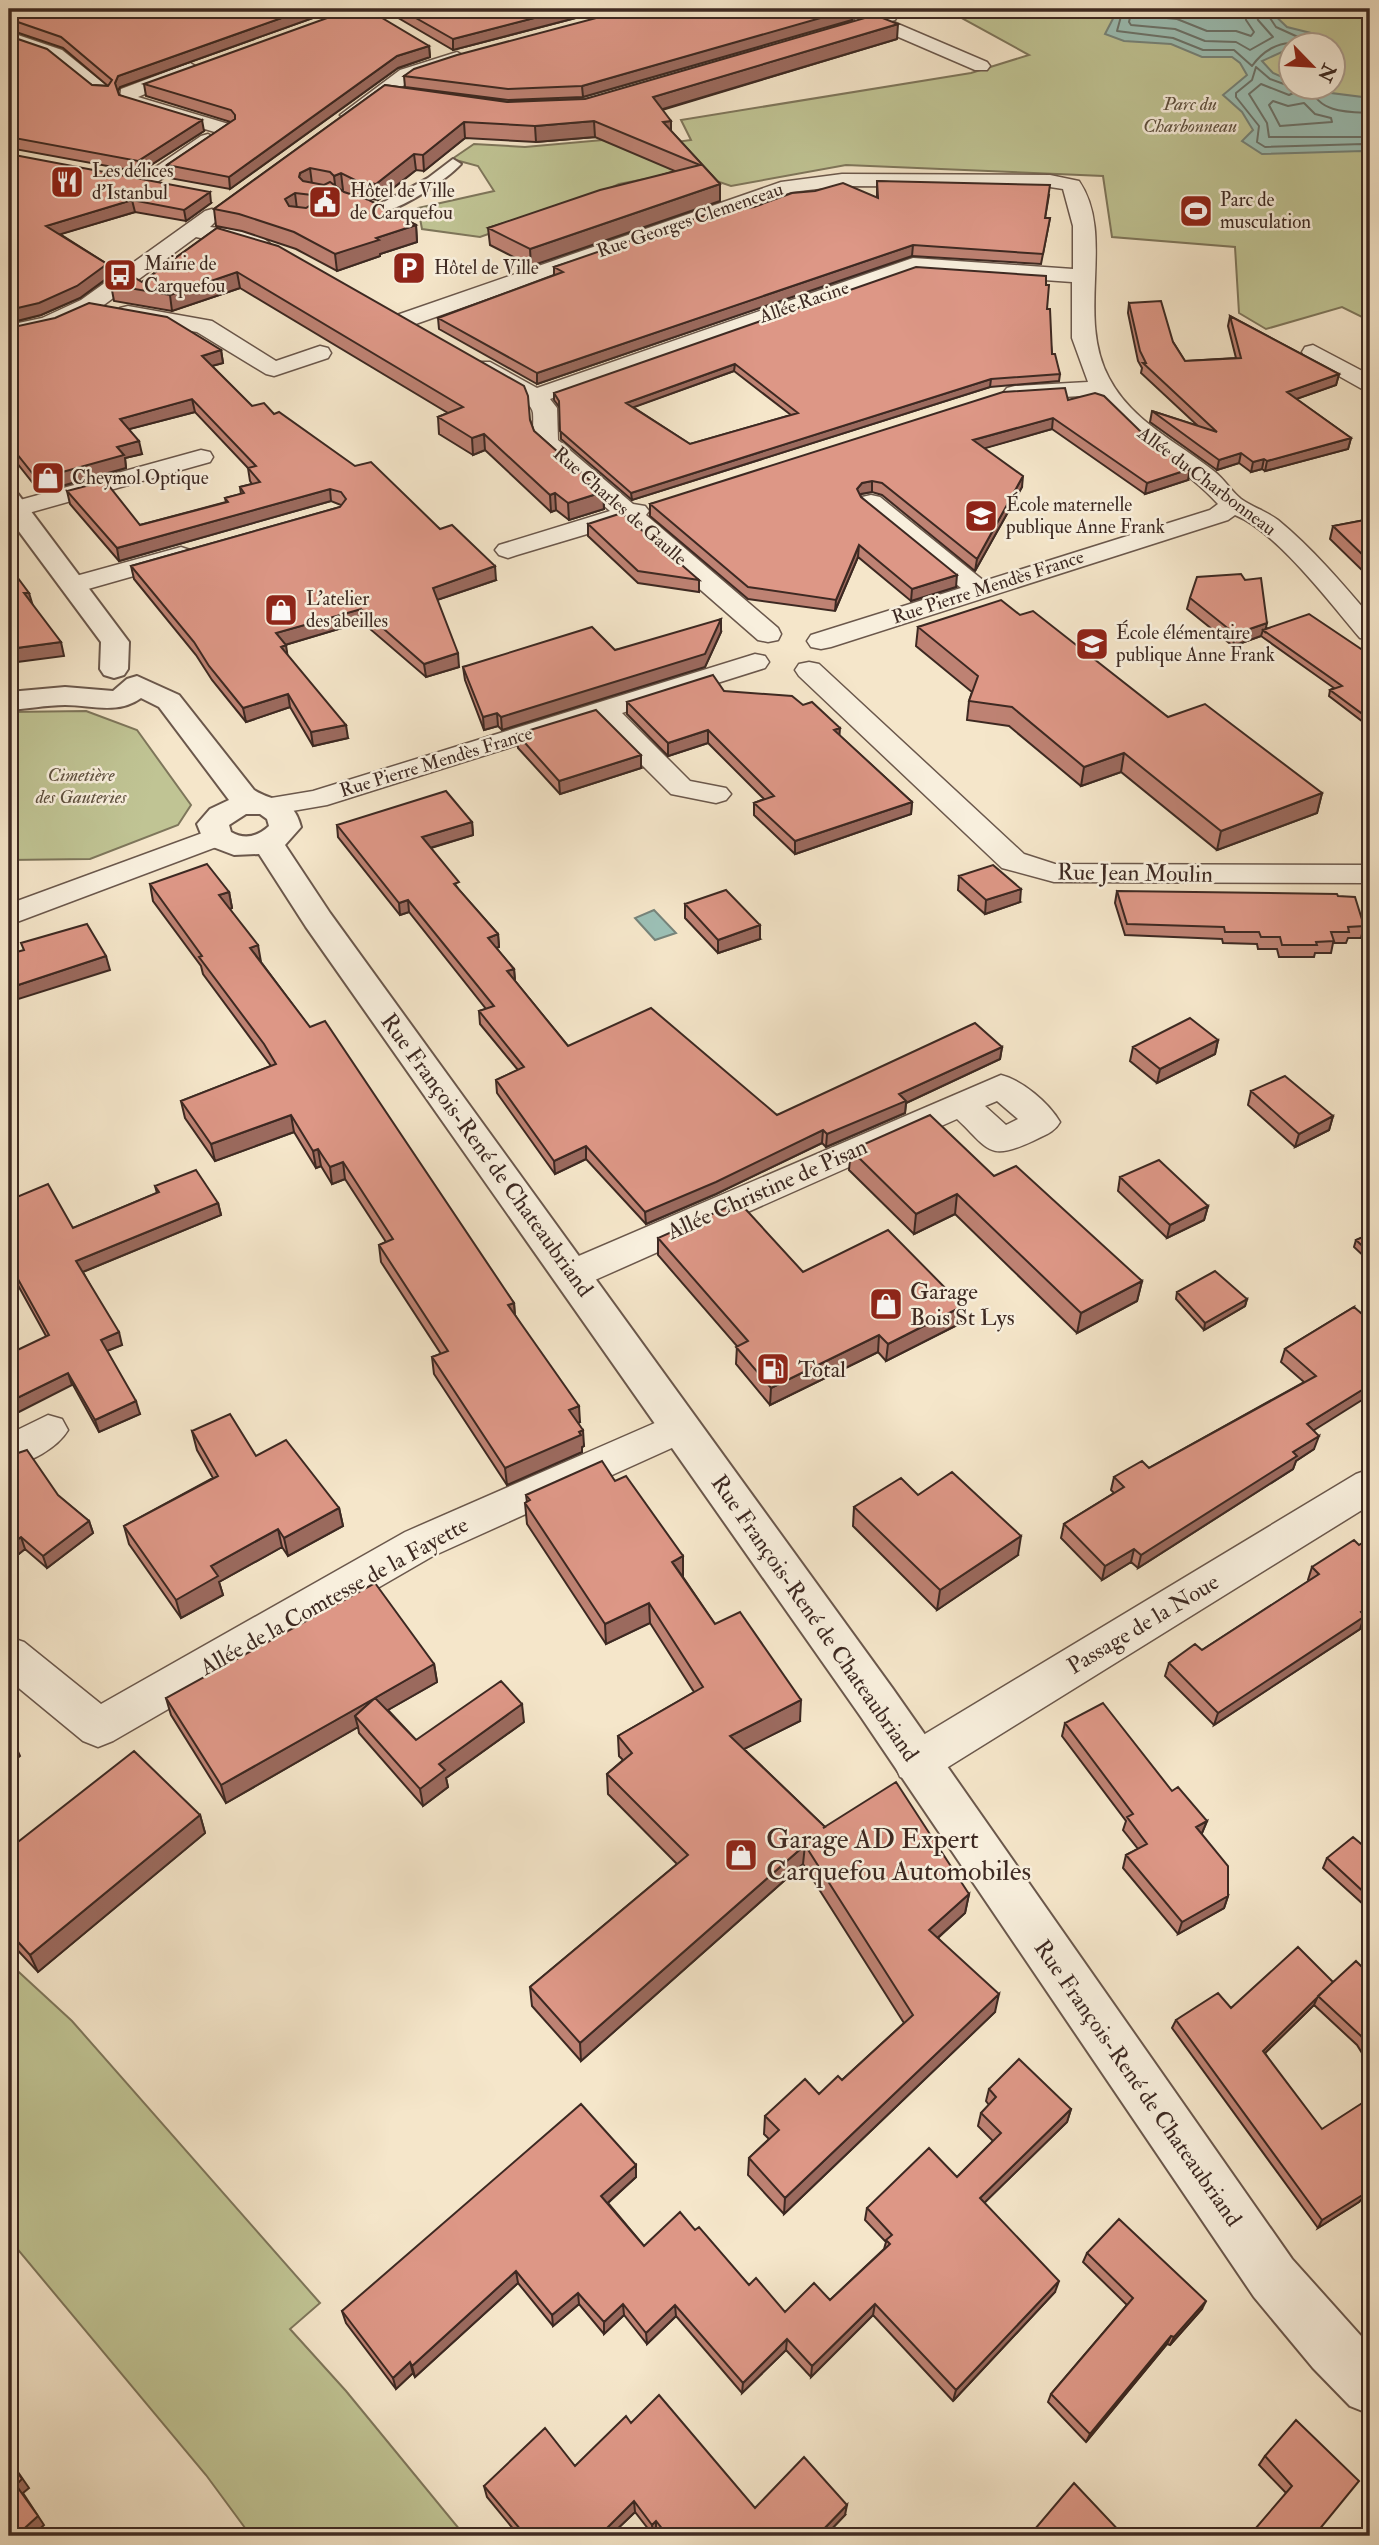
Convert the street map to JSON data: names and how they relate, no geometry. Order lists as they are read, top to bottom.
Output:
{
  "streets": {
    "street": [
      "Rue Georges Clemenceau",
      "Allée Racine",
      "Allée du Charbonneau",
      "Rue Charles de Gaulle",
      "Rue Pierre Mendès France",
      "Rue Jean Moulin",
      "Rue François-René de Chateaubriand",
      "Allée Christine de Pisan",
      "Allée de la Comtesse de la Fayette",
      "Passage de la Noue"
    ]
  },
  "crossings": [
    ["Rue Georges Clemenceau", "Allée du Charbonneau"],
    ["Allée Racine", "Allée du Charbonneau"],
    ["Allée Racine", "Rue Charles de Gaulle"],
    ["Allée du Charbonneau", "Rue Pierre Mendès France"],
    ["Rue Charles de Gaulle", "Rue Pierre Mendès France"],
    ["Rue Pierre Mendès France", "Rue Jean Moulin"],
    ["Rue Pierre Mendès France", "Rue François-René de Chateaubriand"],
    ["Rue François-René de Chateaubriand", "Allée Christine de Pisan"],
    ["Rue François-René de Chateaubriand", "Allée de la Comtesse de la Fayette"],
    ["Rue François-René de Chateaubriand", "Passage de la Noue"]
  ],
  "parks": ["Parc du Charbonneau", "Cimetière des Gauteries"],
  "places": {
    "restaurant": ["Les délices d'Istanbul"],
    "public building": ["Hôtel de Ville de Carquefou"],
    "sports": ["Parc de musculation"],
    "parking": ["Hôtel de Ville"],
    "bus stop": ["Mairie de Carquefou"],
    "shop": [
      "Cheymol Optique",
      "L'atelier des abeilles",
      "Garage Bois St Lys",
      "Garage AD Expert Carquefou Automobiles"
    ],
    "school or university": ["École maternelle publique Anne Frank", "École élémentaire publique Anne Frank"],
    "fuel station": ["Total"]
  },
  "north": "bottom right"
}
